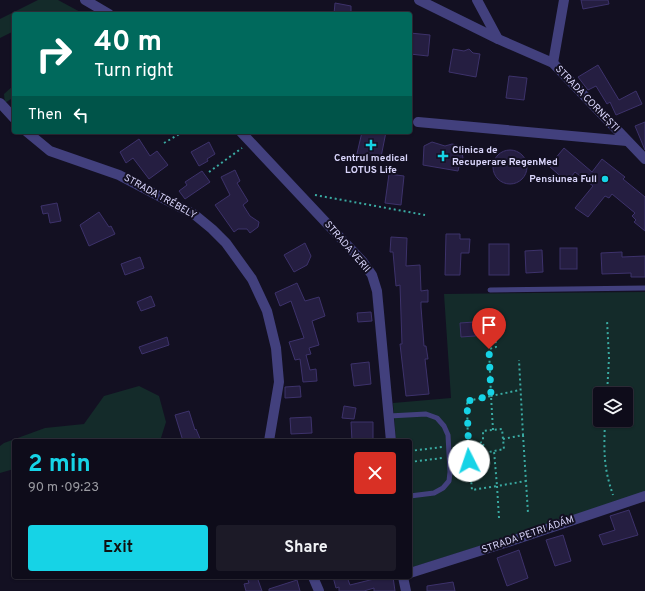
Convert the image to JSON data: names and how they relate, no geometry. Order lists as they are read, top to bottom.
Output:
{
  "streets": {
    "street": [
      "STRADA CORNEȘTI",
      "STRADA TRÉBELY",
      "STRADA VERII",
      "STRADA PETRI ÁDÁM"
    ]
  },
  "places": {
    "health": ["Centrul medical LOTUS Life", "Clinica de Recuperare RegenMed"],
    "other": ["Pensiunea Full"]
  },
  "page": {
    "turn": ["40 m", "Turn right"],
    "then": "Then",
    "heading": ["2 min", "90 m · 09:23"],
    "buttons": ["Exit", "Share"]
  }
}
